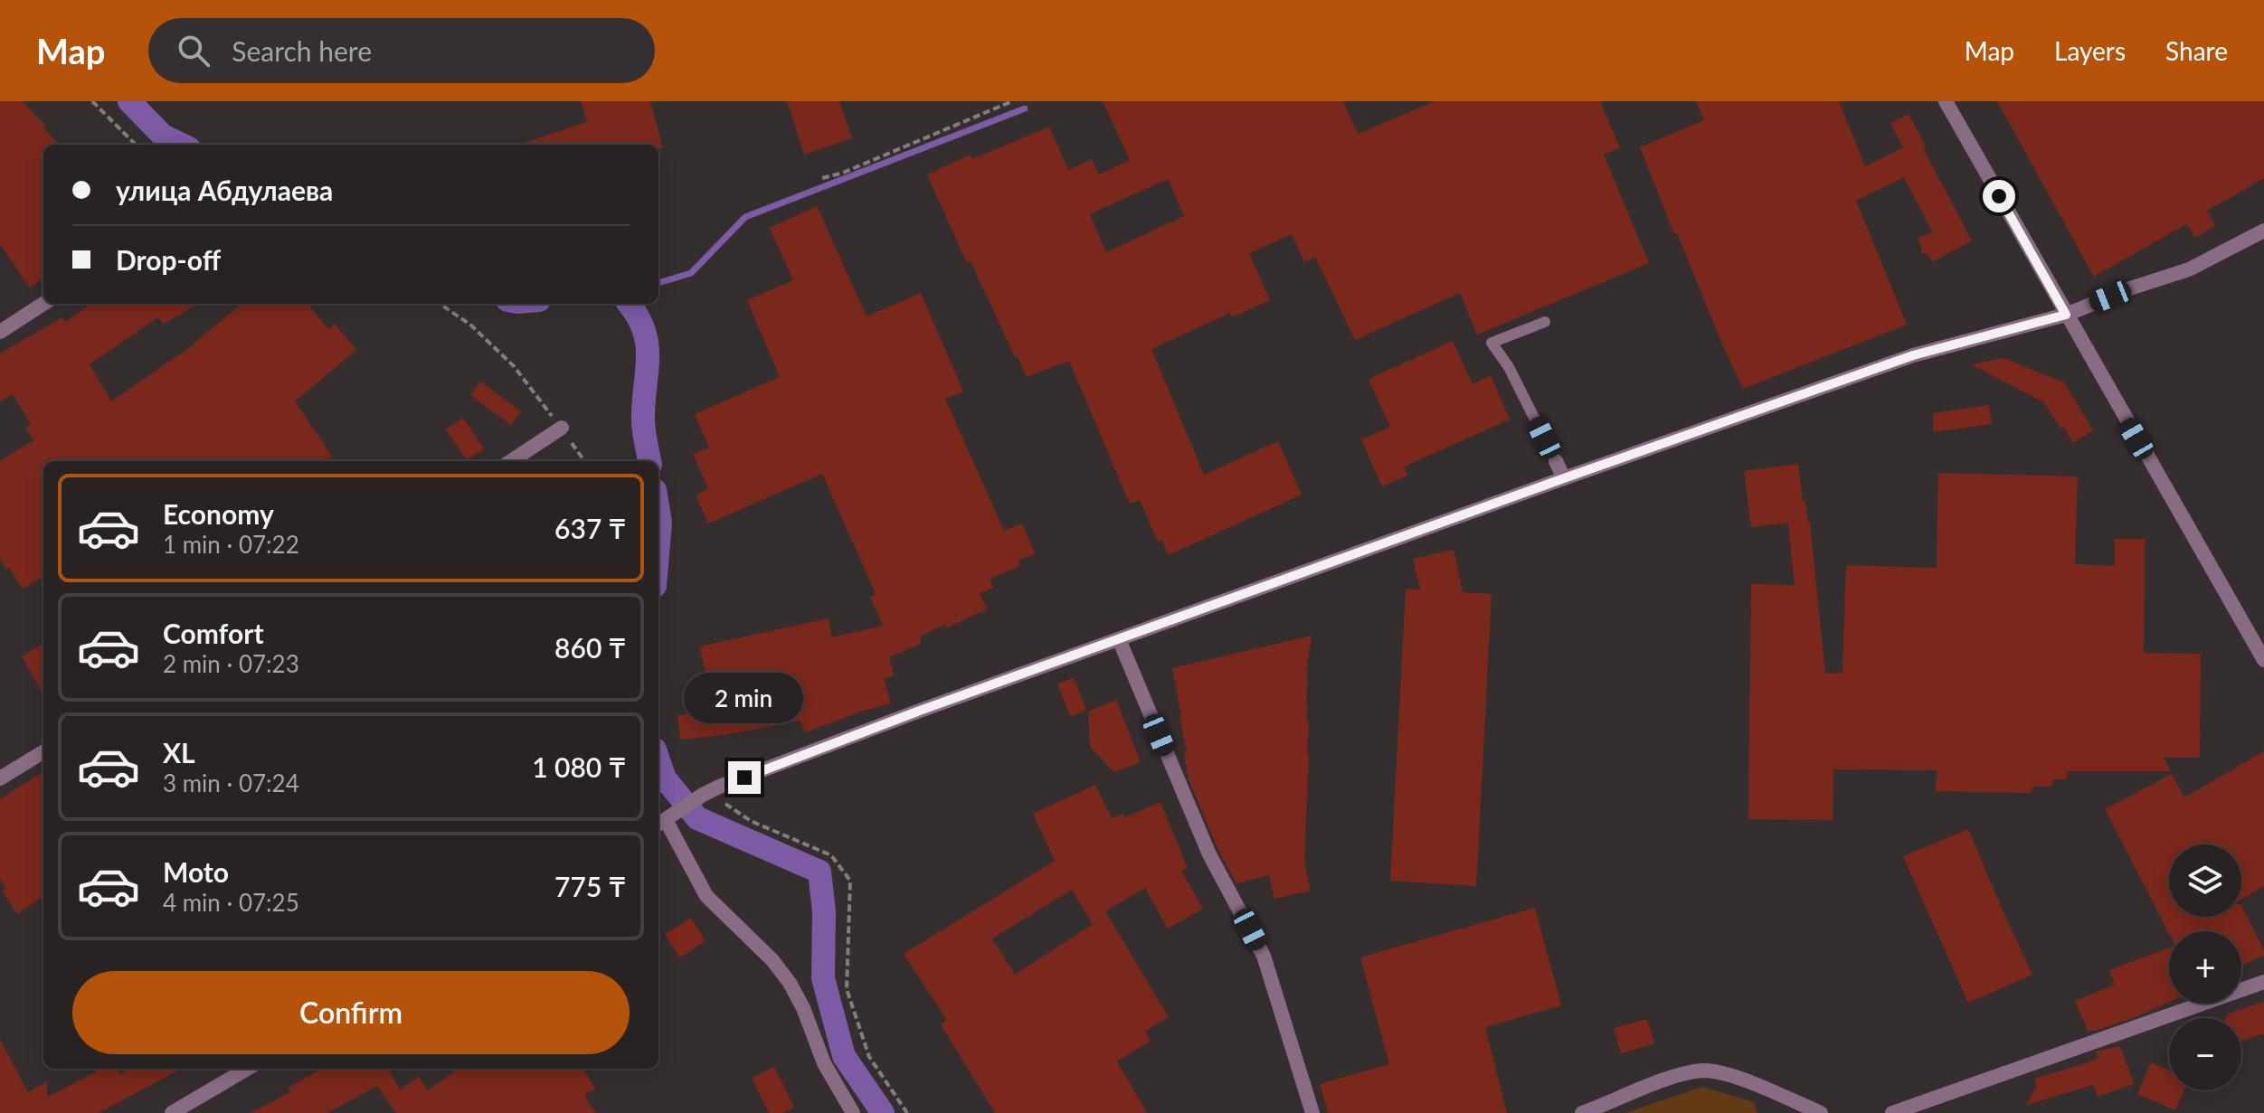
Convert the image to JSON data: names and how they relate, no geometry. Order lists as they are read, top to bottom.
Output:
{
  "page": {
    "header": "Map",
    "search": "Search here",
    "nav": ["Map", "Layers", "Share"],
    "banner": ["улица Абдулаева", "Drop-off"],
    "list": [
      {
        "name": "Economy",
        "note": "1 min · 07:22",
        "value": "637 ₸"
      },
      {
        "name": "Comfort",
        "note": "2 min · 07:23",
        "value": "860 ₸"
      },
      {
        "name": "XL",
        "note": "3 min · 07:24",
        "value": "1 080 ₸"
      },
      {
        "name": "Moto",
        "note": "4 min · 07:25",
        "value": "775 ₸"
      }
    ],
    "bubble": "2 min",
    "map_buttons": ["+", "−"],
    "buttons": "Confirm"
  }
}
